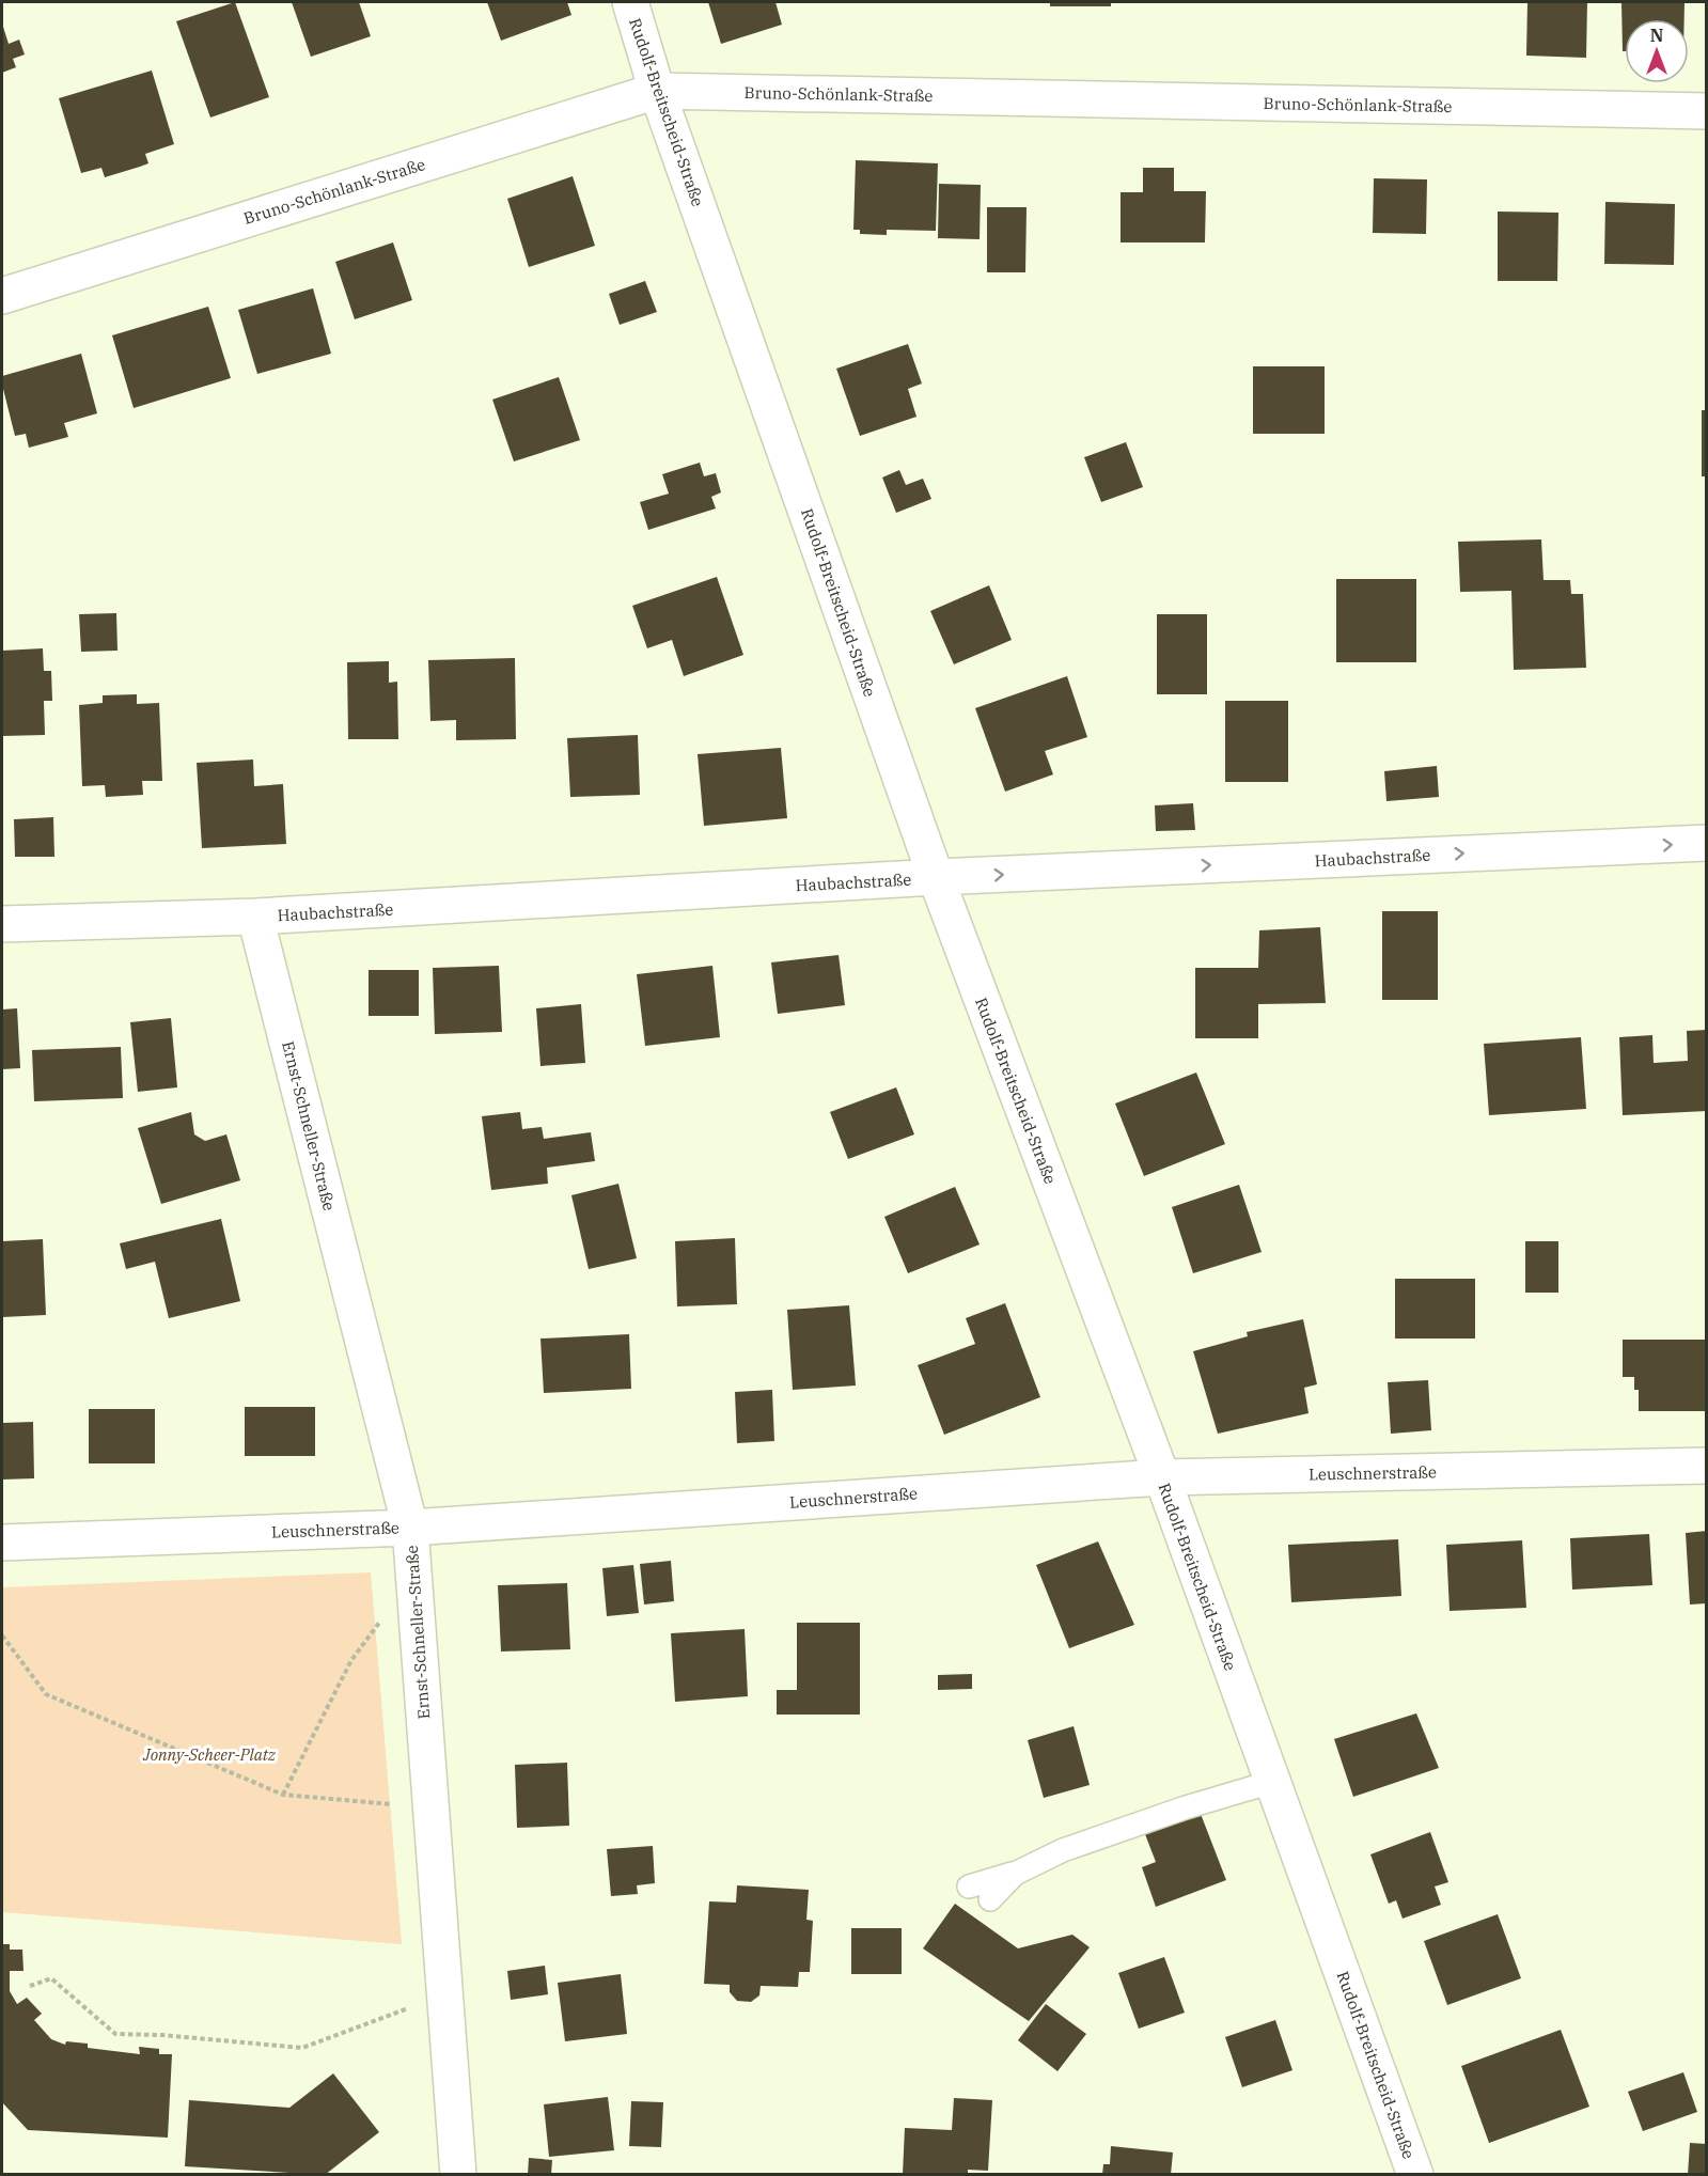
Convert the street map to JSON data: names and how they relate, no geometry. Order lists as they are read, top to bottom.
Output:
{
  "streets": {
    "street": [
      "Bruno-Schönlank-Straße",
      "Rudolf-Breitscheid-Straße",
      "Haubachstraße",
      "Ernst-Schneller-Straße",
      "Leuschnerstraße"
    ]
  },
  "crossings": [
    ["Bruno-Schönlank-Straße", "Rudolf-Breitscheid-Straße"],
    ["Rudolf-Breitscheid-Straße", "Haubachstraße"],
    ["Rudolf-Breitscheid-Straße", "Leuschnerstraße"],
    ["Haubachstraße", "Ernst-Schneller-Straße"],
    ["Ernst-Schneller-Straße", "Leuschnerstraße"]
  ],
  "one_way": ["Haubachstraße"],
  "parks": ["Jonny-Scheer-Platz"],
  "north": "top"
}
